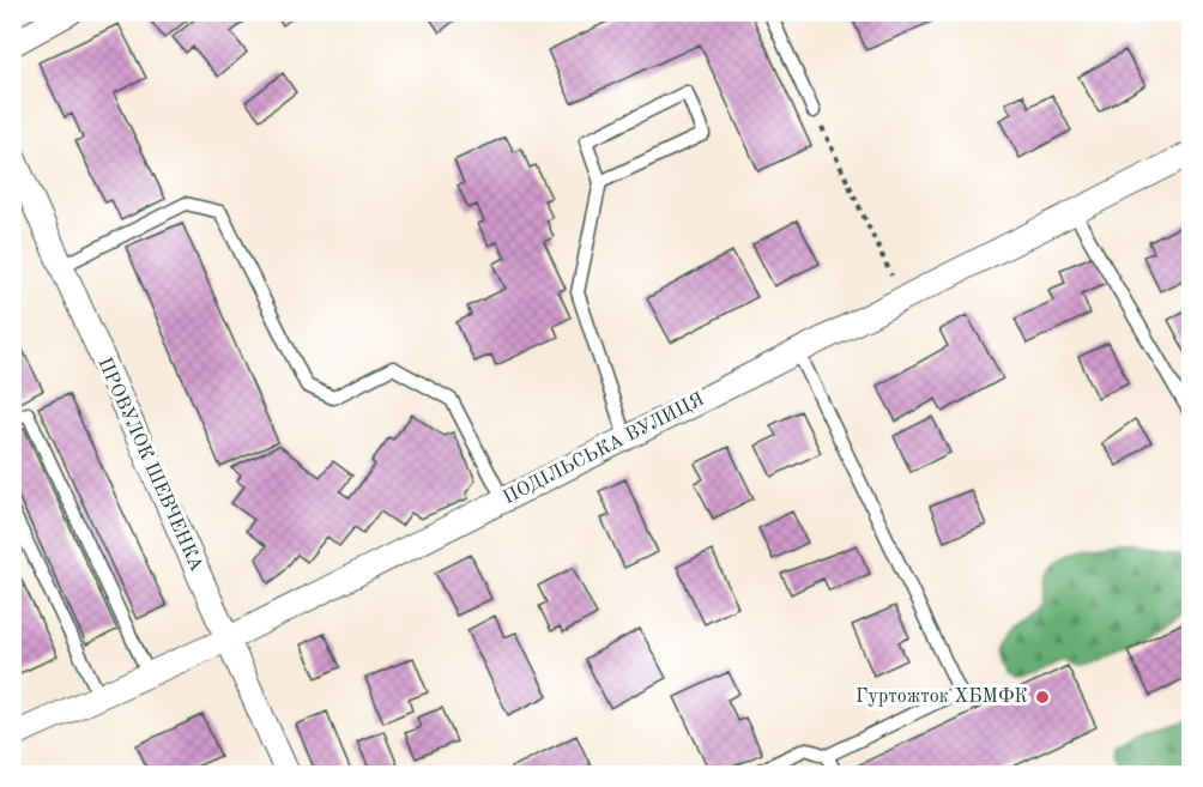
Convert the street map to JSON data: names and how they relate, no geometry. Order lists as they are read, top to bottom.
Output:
{
  "streets": {
    "street": ["ПОДІЛЬСЬКА ВУЛИЦЯ", "ПРОВУЛОК ШЕВЧЕНКА"]
  },
  "crossings": [
    ["ПОДІЛЬСЬКА ВУЛИЦЯ", "ПРОВУЛОК ШЕВЧЕНКА"]
  ],
  "places": ["Гуртожток ХБМФК"]
}
